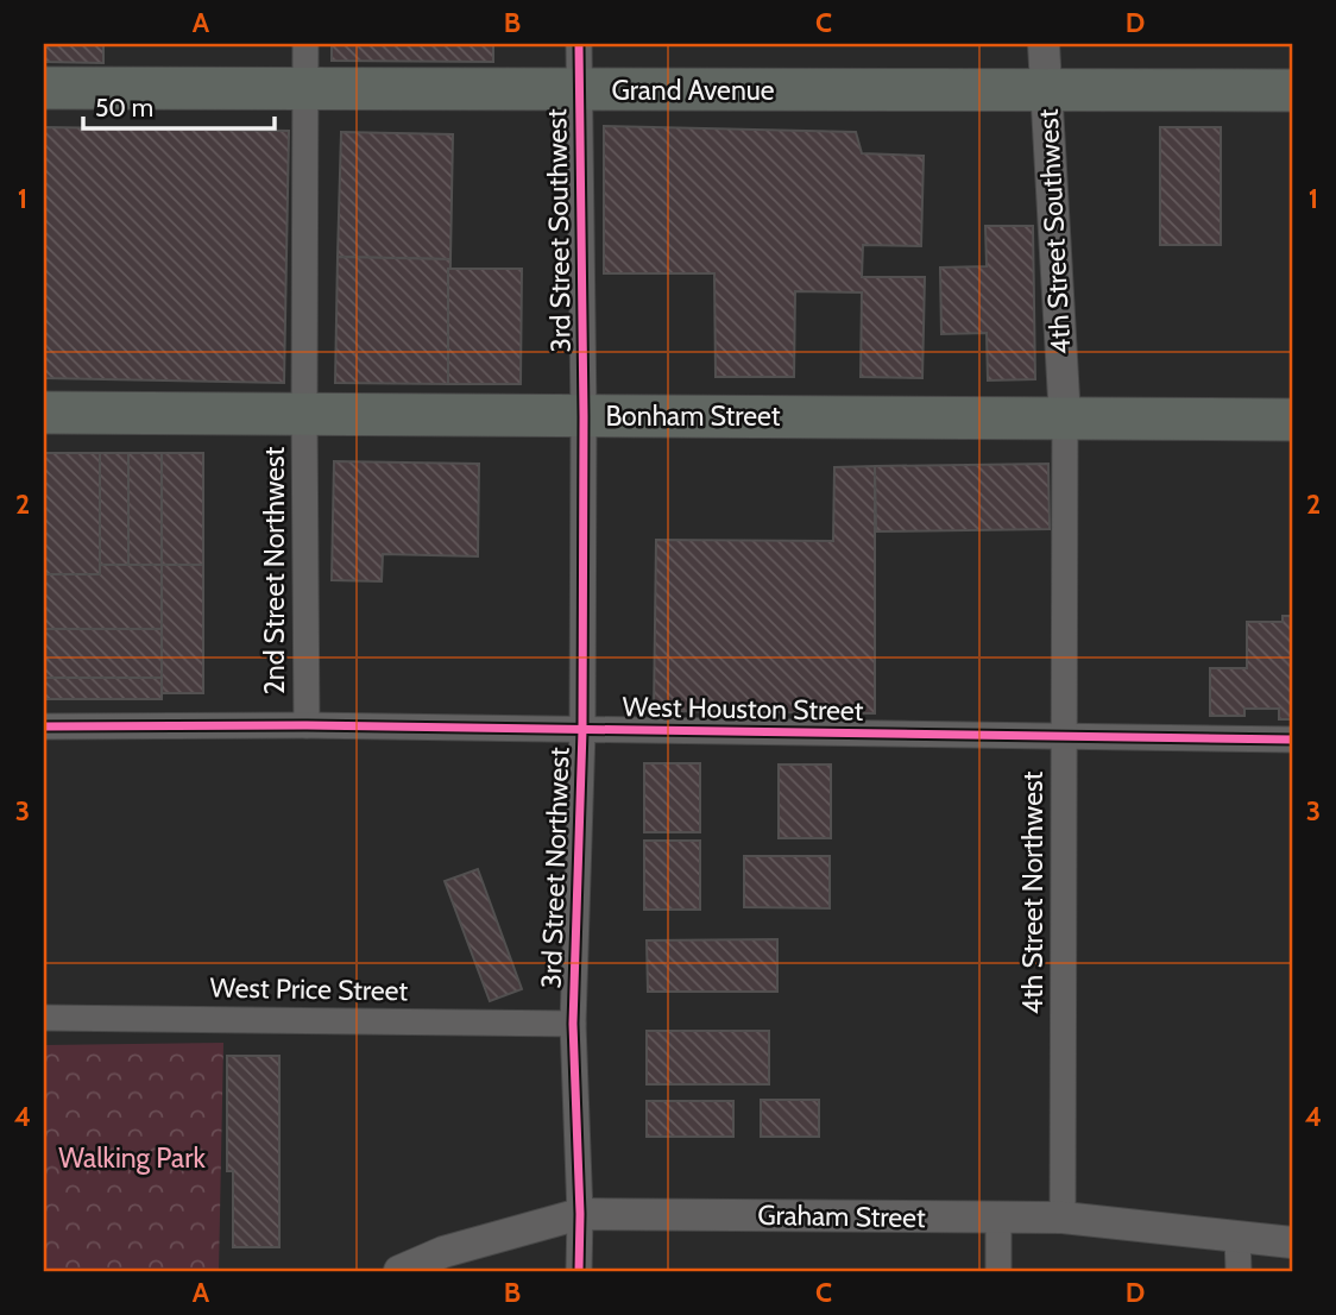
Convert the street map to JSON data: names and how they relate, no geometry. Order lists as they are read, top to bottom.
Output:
{
  "streets": {
    "main road": ["Grand Avenue", "Bonham Street"],
    "street": [
      "3rd Street Southwest",
      "4th Street Southwest",
      "2nd Street Northwest",
      "West Houston Street",
      "3rd Street Northwest",
      "4th Street Northwest",
      "West Price Street",
      "Graham Street"
    ]
  },
  "crossings": [
    ["Grand Avenue", "3rd Street Southwest"],
    ["Grand Avenue", "4th Street Southwest"],
    ["Grand Avenue", "2nd Street Northwest"],
    ["3rd Street Southwest", "Bonham Street"],
    ["3rd Street Southwest", "3rd Street Northwest"],
    ["4th Street Southwest", "Bonham Street"],
    ["4th Street Southwest", "4th Street Northwest"],
    ["Bonham Street", "2nd Street Northwest"],
    ["Bonham Street", "3rd Street Northwest"],
    ["Bonham Street", "4th Street Northwest"],
    ["2nd Street Northwest", "West Houston Street"],
    ["West Houston Street", "3rd Street Northwest"],
    ["West Houston Street", "4th Street Northwest"],
    ["3rd Street Northwest", "West Price Street"],
    ["3rd Street Northwest", "Graham Street"],
    ["4th Street Northwest", "Graham Street"]
  ],
  "parks": ["Walking Park"],
  "scale_bar": "50 m",
  "grid": {
    "columns": [
      "A",
      "B",
      "C",
      "D"
    ],
    "rows": [
      "1",
      "2",
      "3",
      "4"
    ]
  }
}
